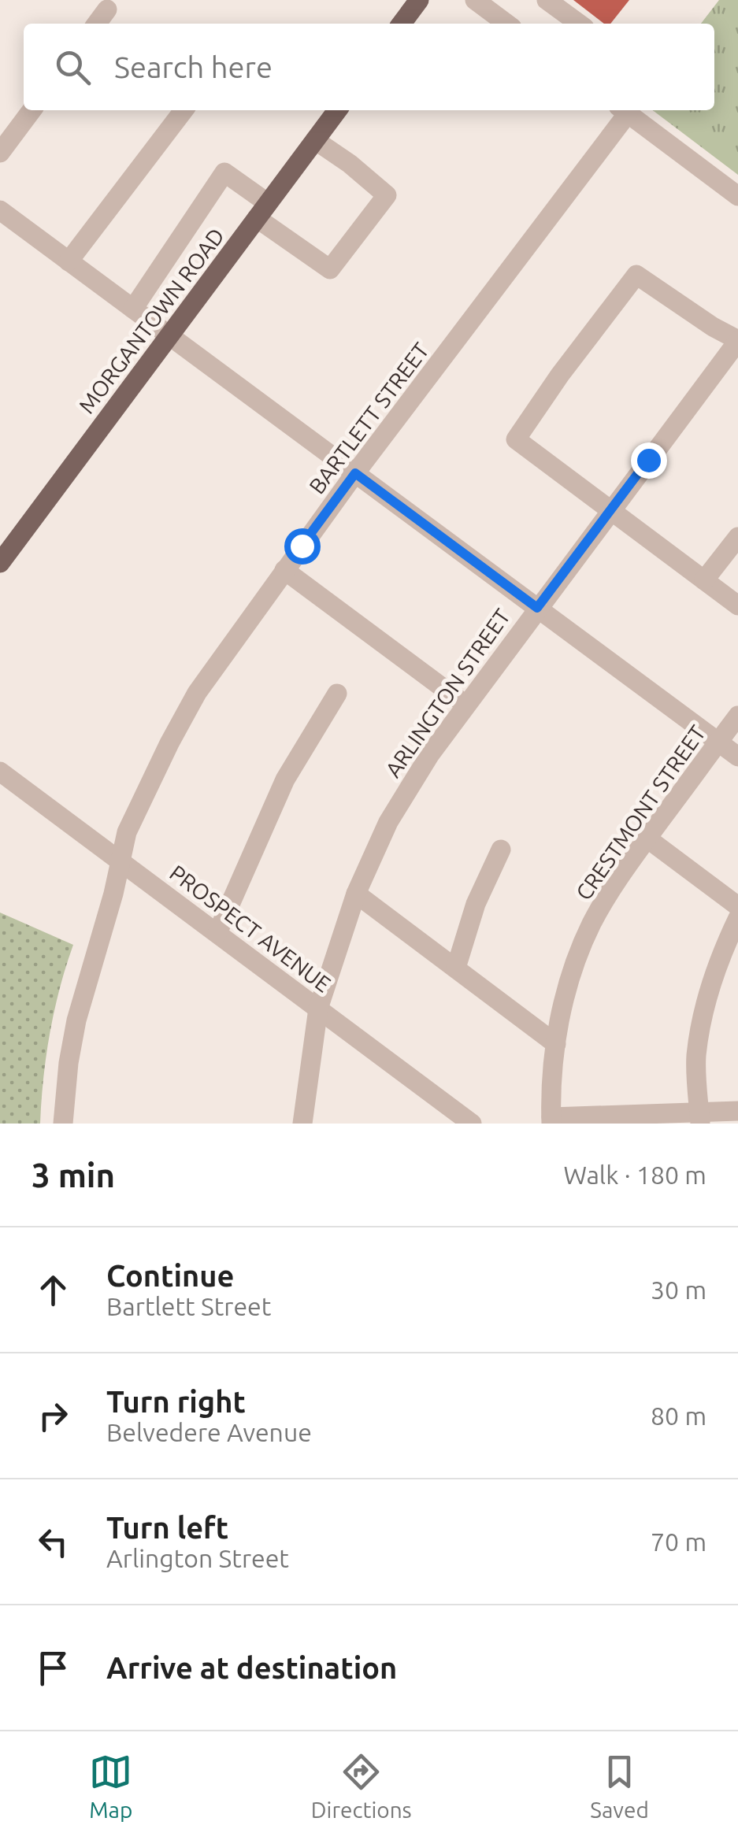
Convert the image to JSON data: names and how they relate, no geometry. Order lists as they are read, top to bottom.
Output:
{
  "streets": {
    "main road": ["MORGANTOWN ROAD"],
    "street": [
      "BARTLETT STREET",
      "ARLINGTON STREET",
      "CRESTMONT STREET",
      "PROSPECT AVENUE"
    ]
  },
  "crossings": [
    ["BARTLETT STREET", "PROSPECT AVENUE"],
    ["ARLINGTON STREET", "PROSPECT AVENUE"]
  ],
  "page": {
    "search": "Search here",
    "heading": ["3 min", "Walk · 180 m"],
    "list": [
      ["Continue", "Bartlett Street", "30 m"],
      ["Turn right", "Belvedere Avenue", "80 m"],
      ["Turn left", "Arlington Street", "70 m"],
      "Arrive at destination"
    ],
    "nav": ["Map", "Directions", "Saved"]
  }
}
